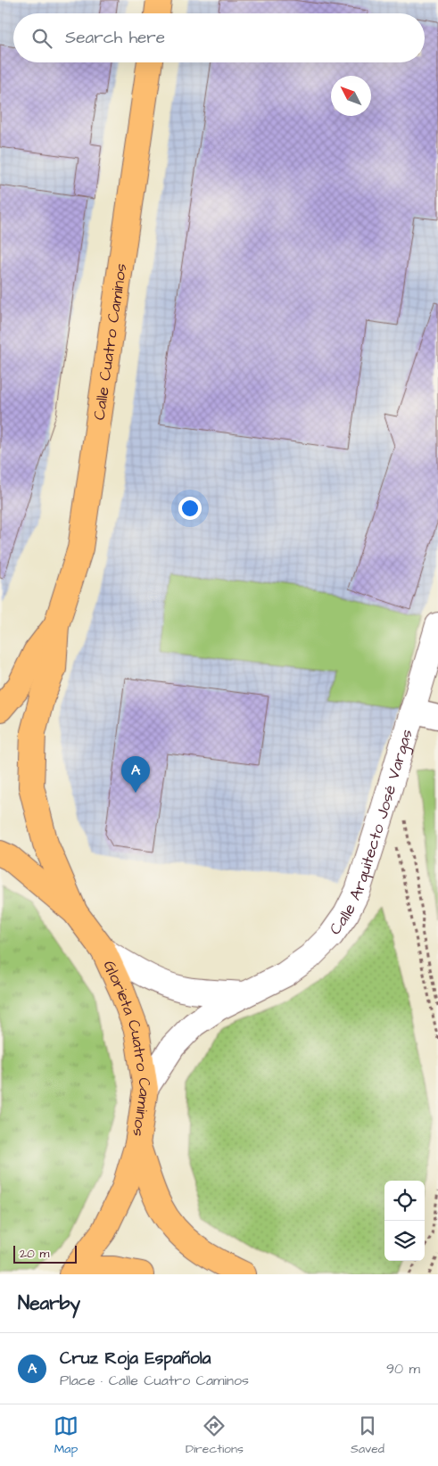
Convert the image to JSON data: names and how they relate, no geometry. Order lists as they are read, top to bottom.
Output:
{
  "streets": {
    "main road": ["Calle Cuatro Caminos", "Glorieta Cuatro Caminos"],
    "street": ["Calle Arquitecto José Vargas"]
  },
  "crossings": [
    ["Calle Cuatro Caminos", "Glorieta Cuatro Caminos"],
    ["Calle Arquitecto José Vargas", "Glorieta Cuatro Caminos"]
  ],
  "scale_bar": "20 m",
  "north": "top left",
  "page": {
    "search": "Search here",
    "pins": "A",
    "scale": "20 m",
    "heading": "Nearby",
    "list": [
      {
        "mark": "A",
        "name": "Cruz Roja Española",
        "note": "Place · Calle Cuatro Caminos",
        "value": "90 m"
      }
    ],
    "nav": ["Map", "Directions", "Saved"]
  }
}
